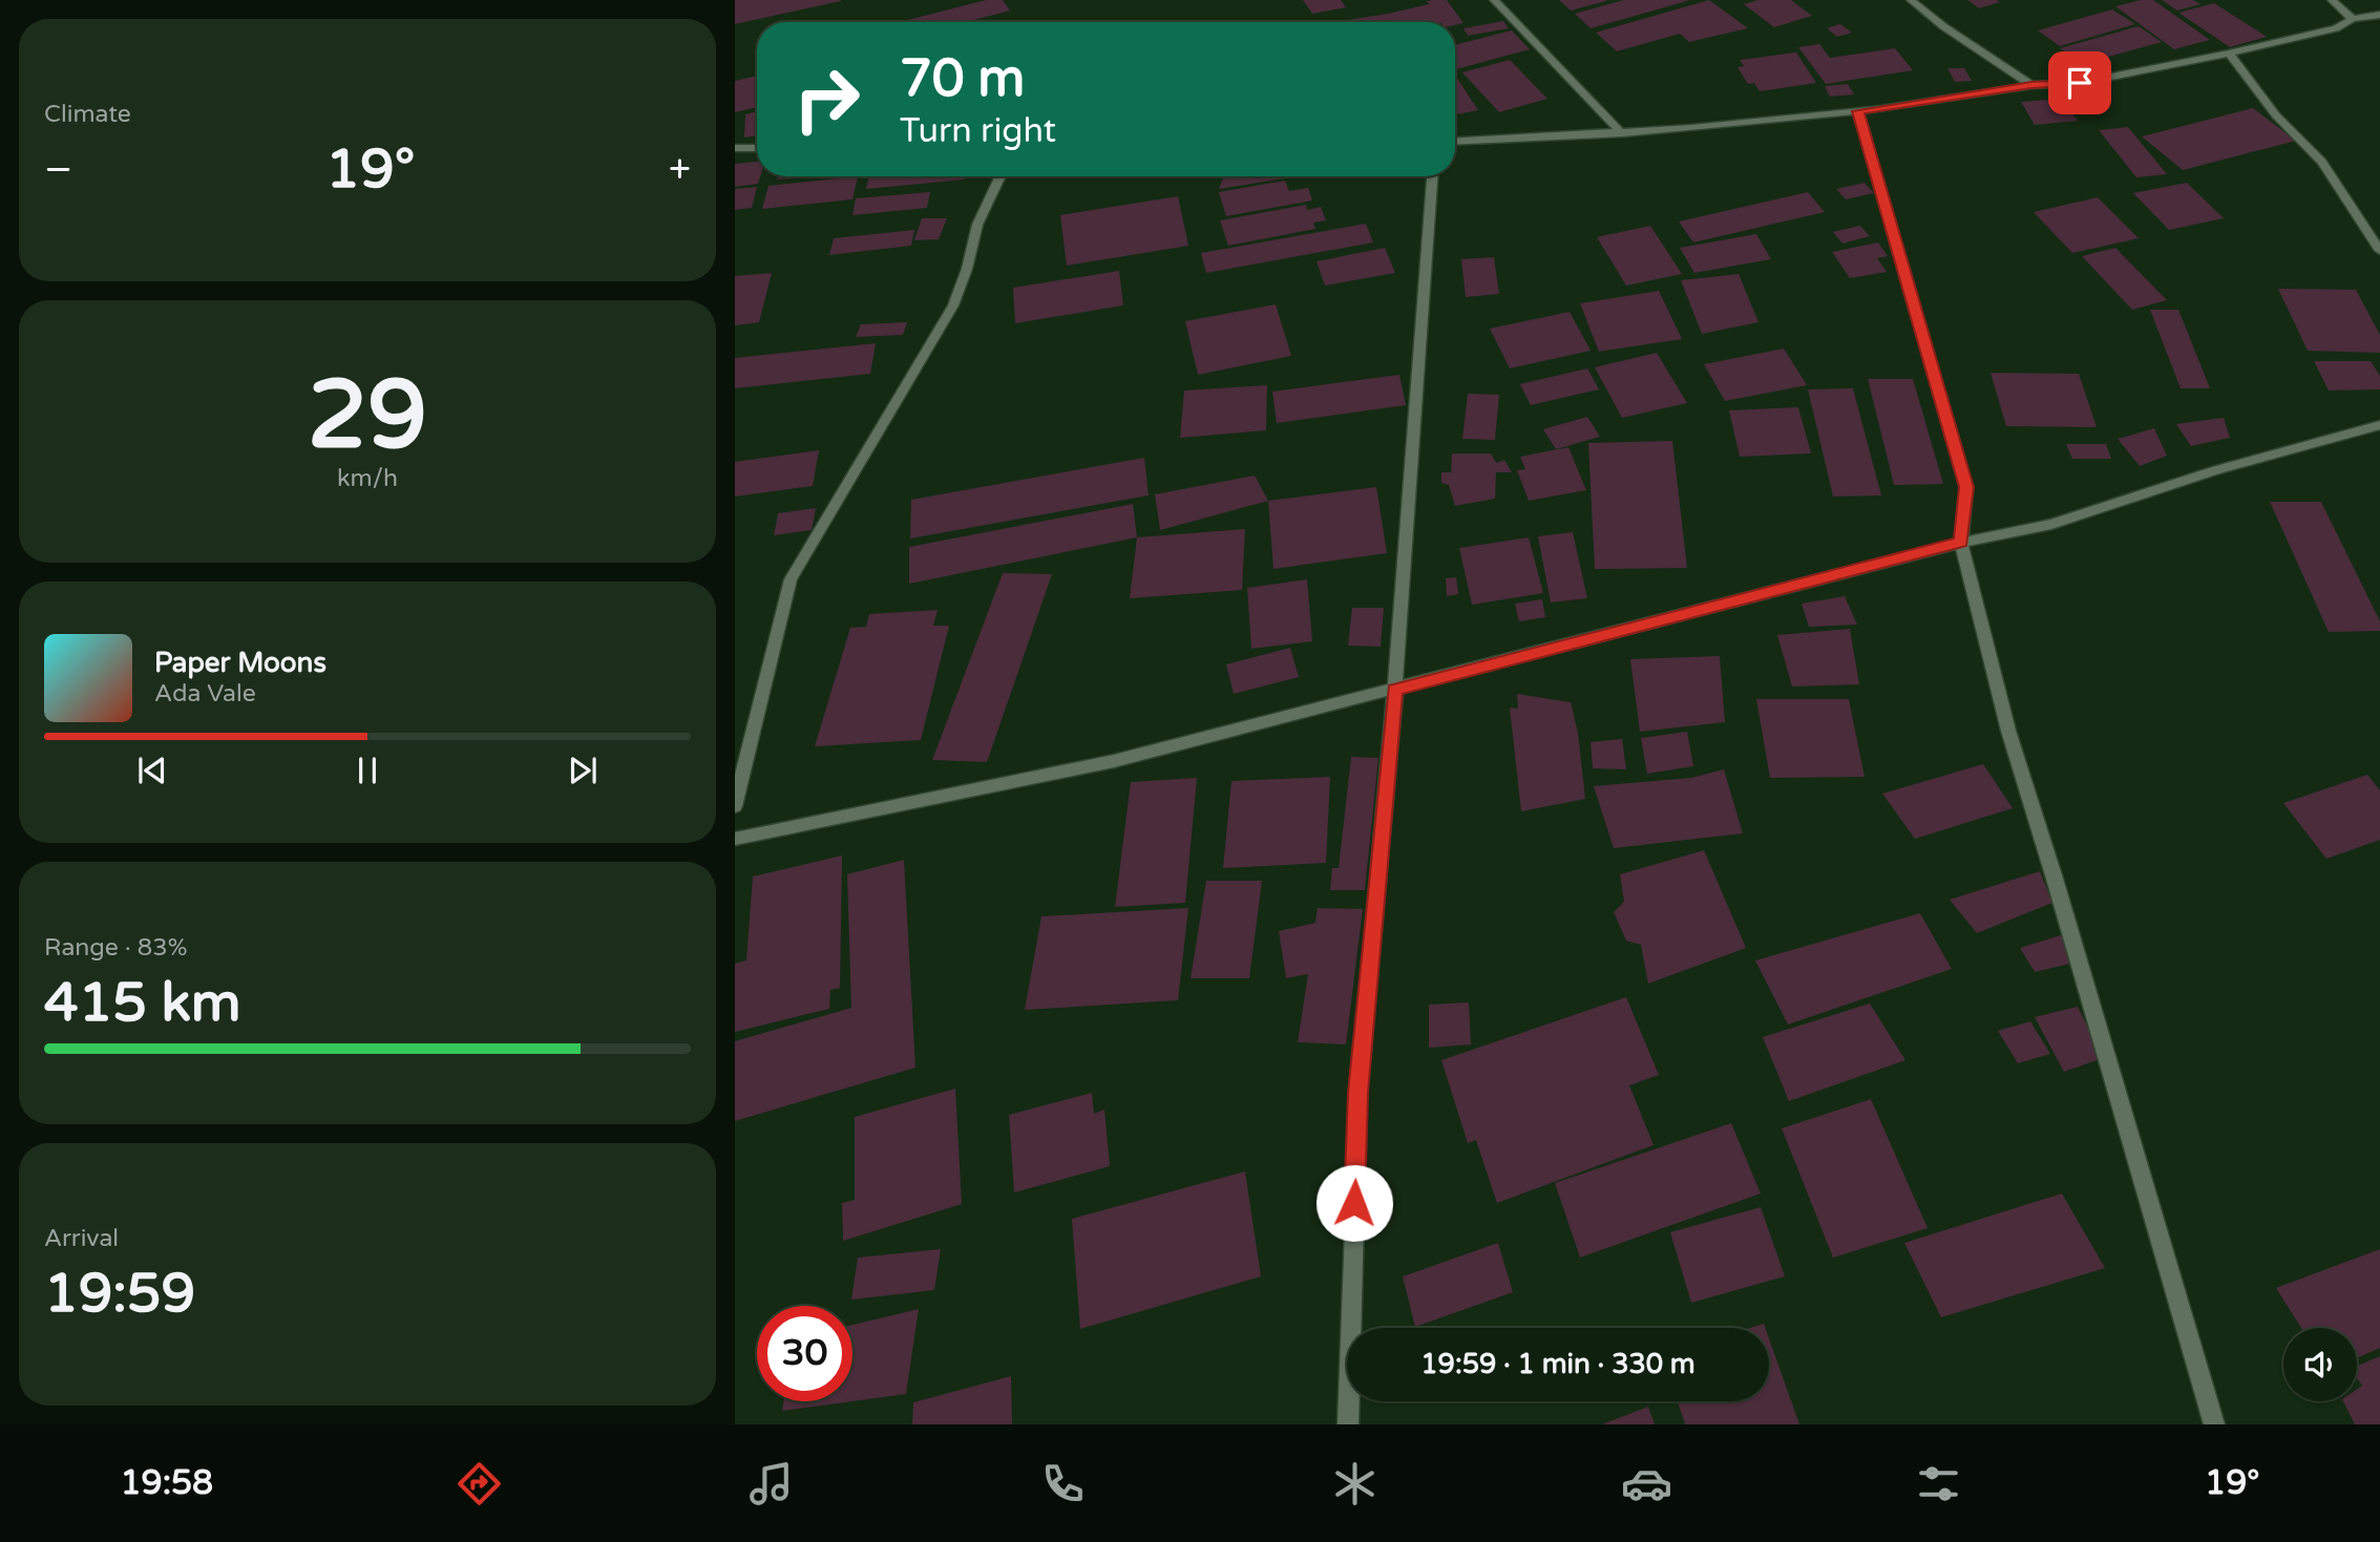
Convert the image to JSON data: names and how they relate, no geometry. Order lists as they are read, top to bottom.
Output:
{
  "page": {
    "tile": [
      "Climate",
      ["29", "km/h"],
      ["Range · 83%", "415 km"],
      ["Arrival", "19:59"]
    ],
    "turn": ["70 m", "Turn right"],
    "heat": ["−", "19°", "+"],
    "song": ["Paper Moons", "Ada Vale"],
    "limit": "30",
    "trip": "19:59 · 1 min · 330 m",
    "tabs": ["19:58", "19°"]
  }
}
